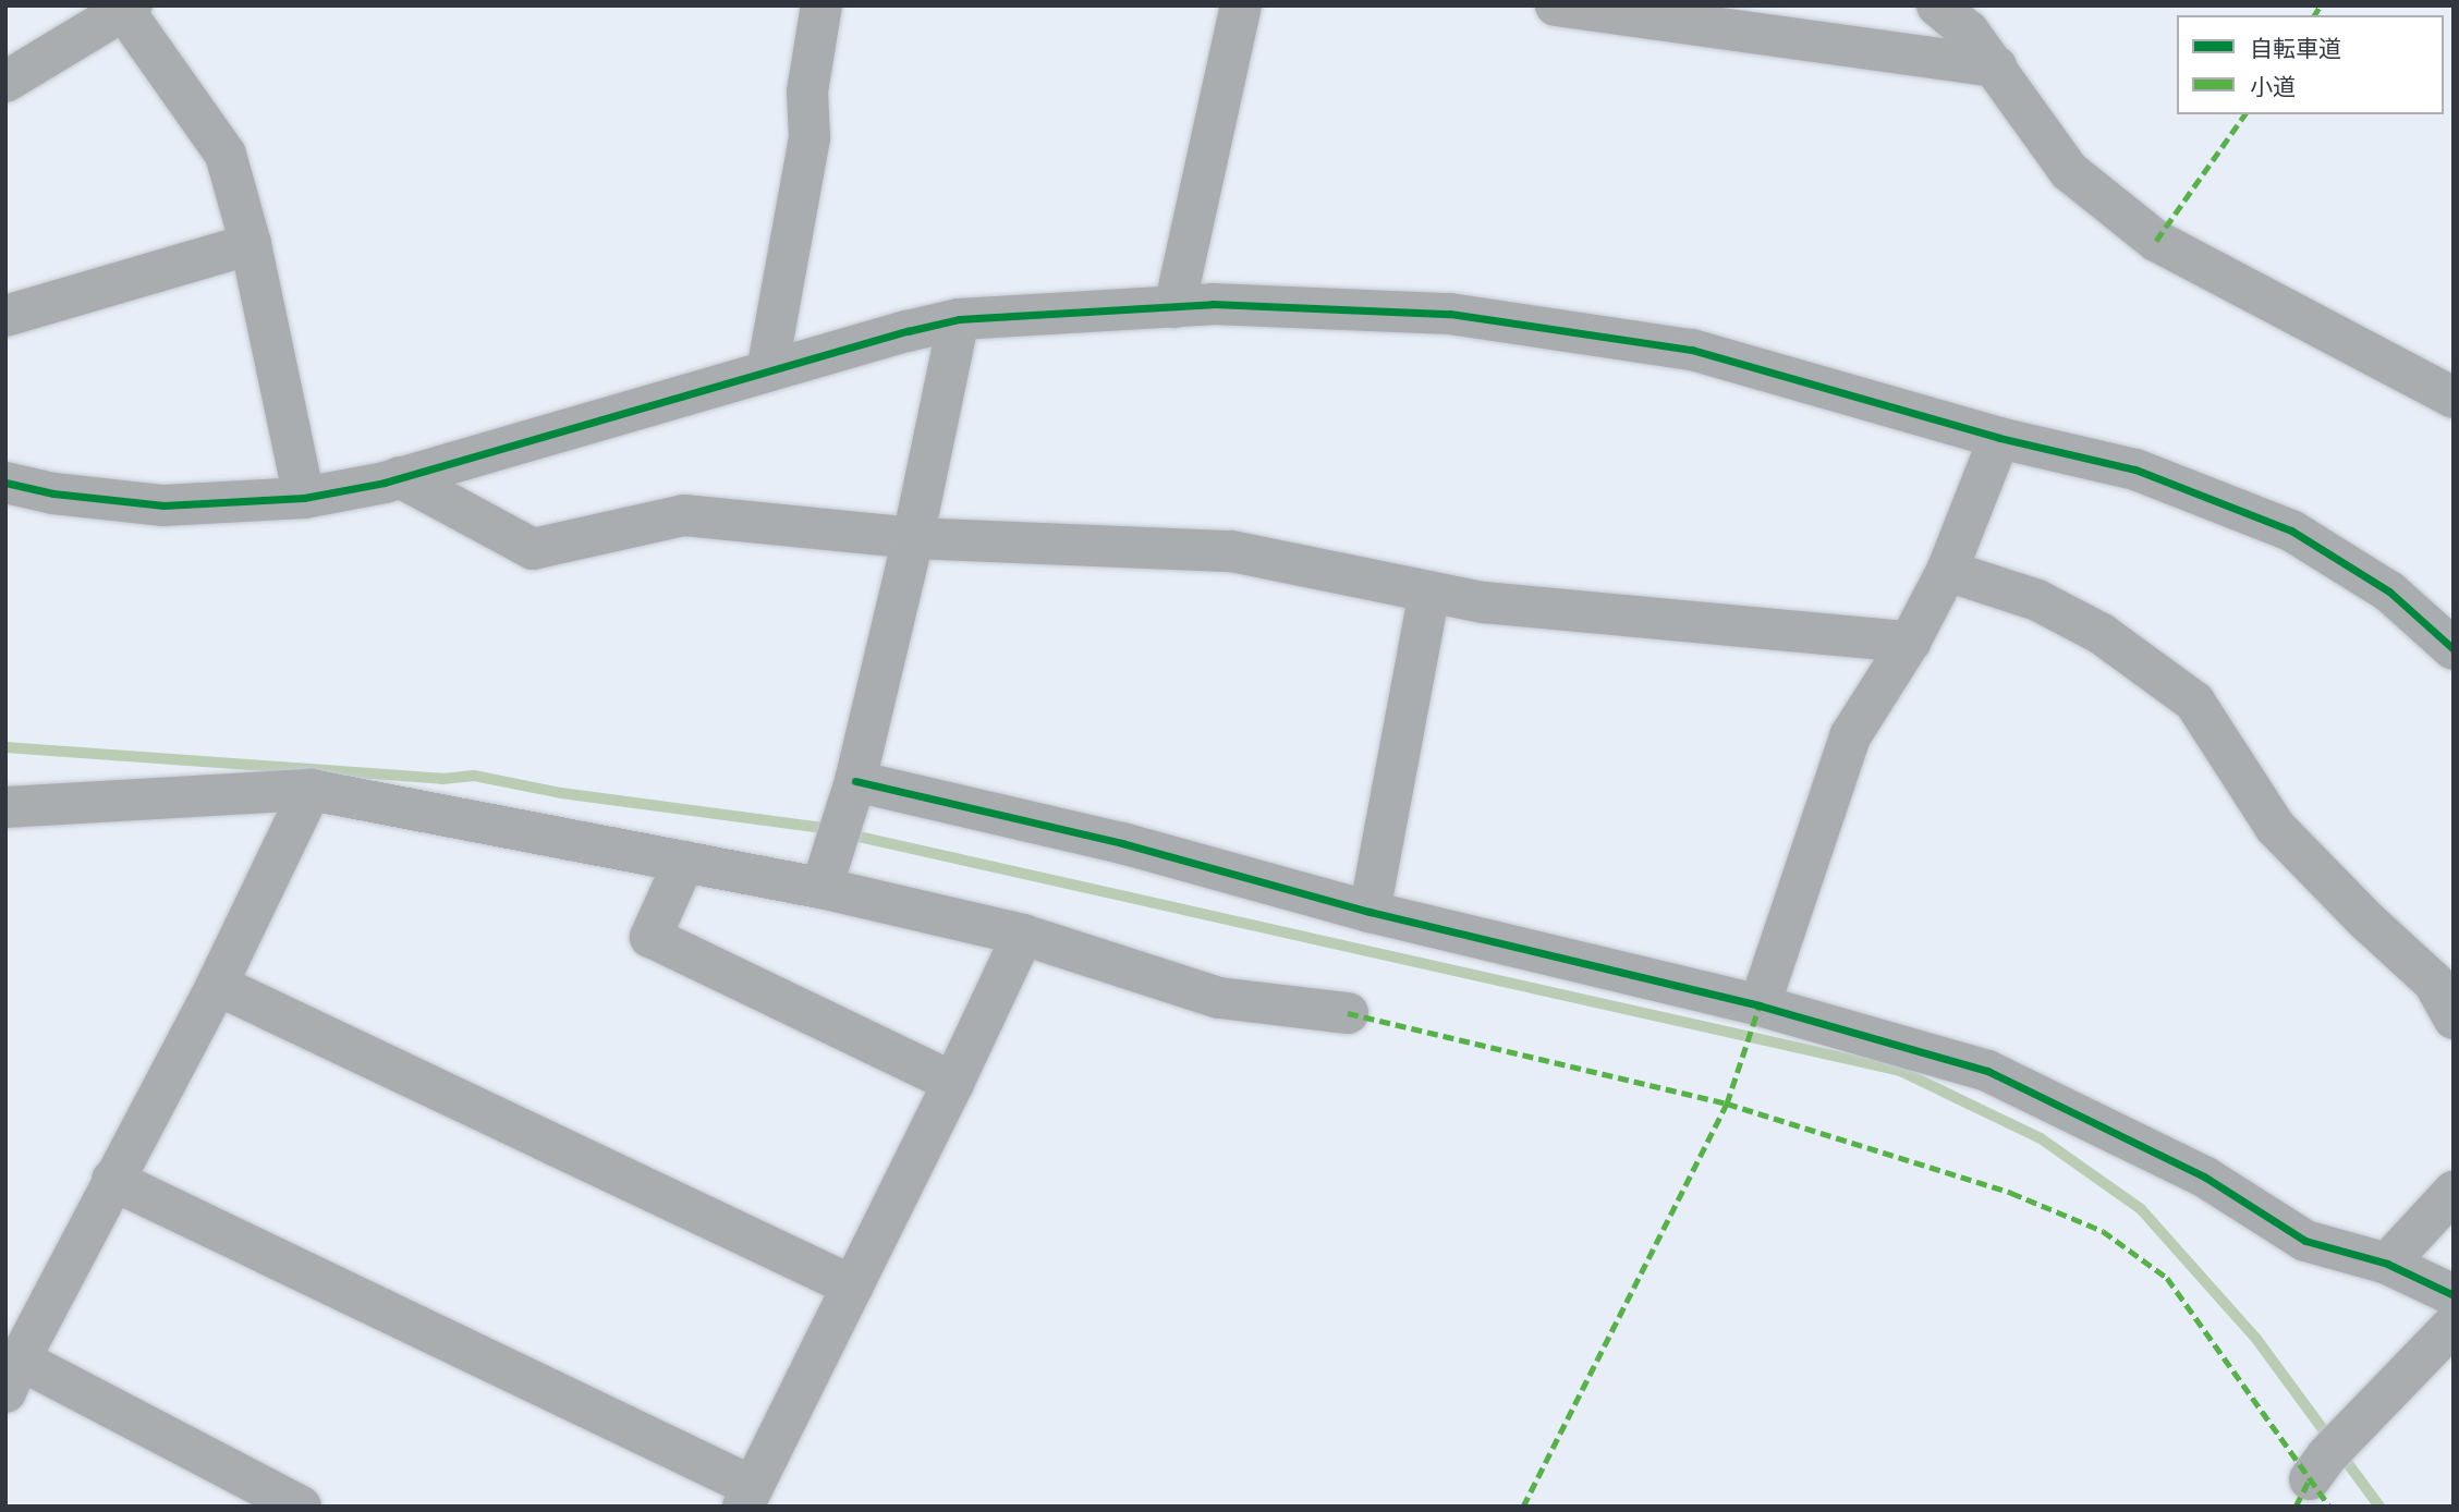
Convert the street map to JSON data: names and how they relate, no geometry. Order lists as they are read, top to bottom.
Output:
{
  "legend": ["自転車道", "小道"]
}
